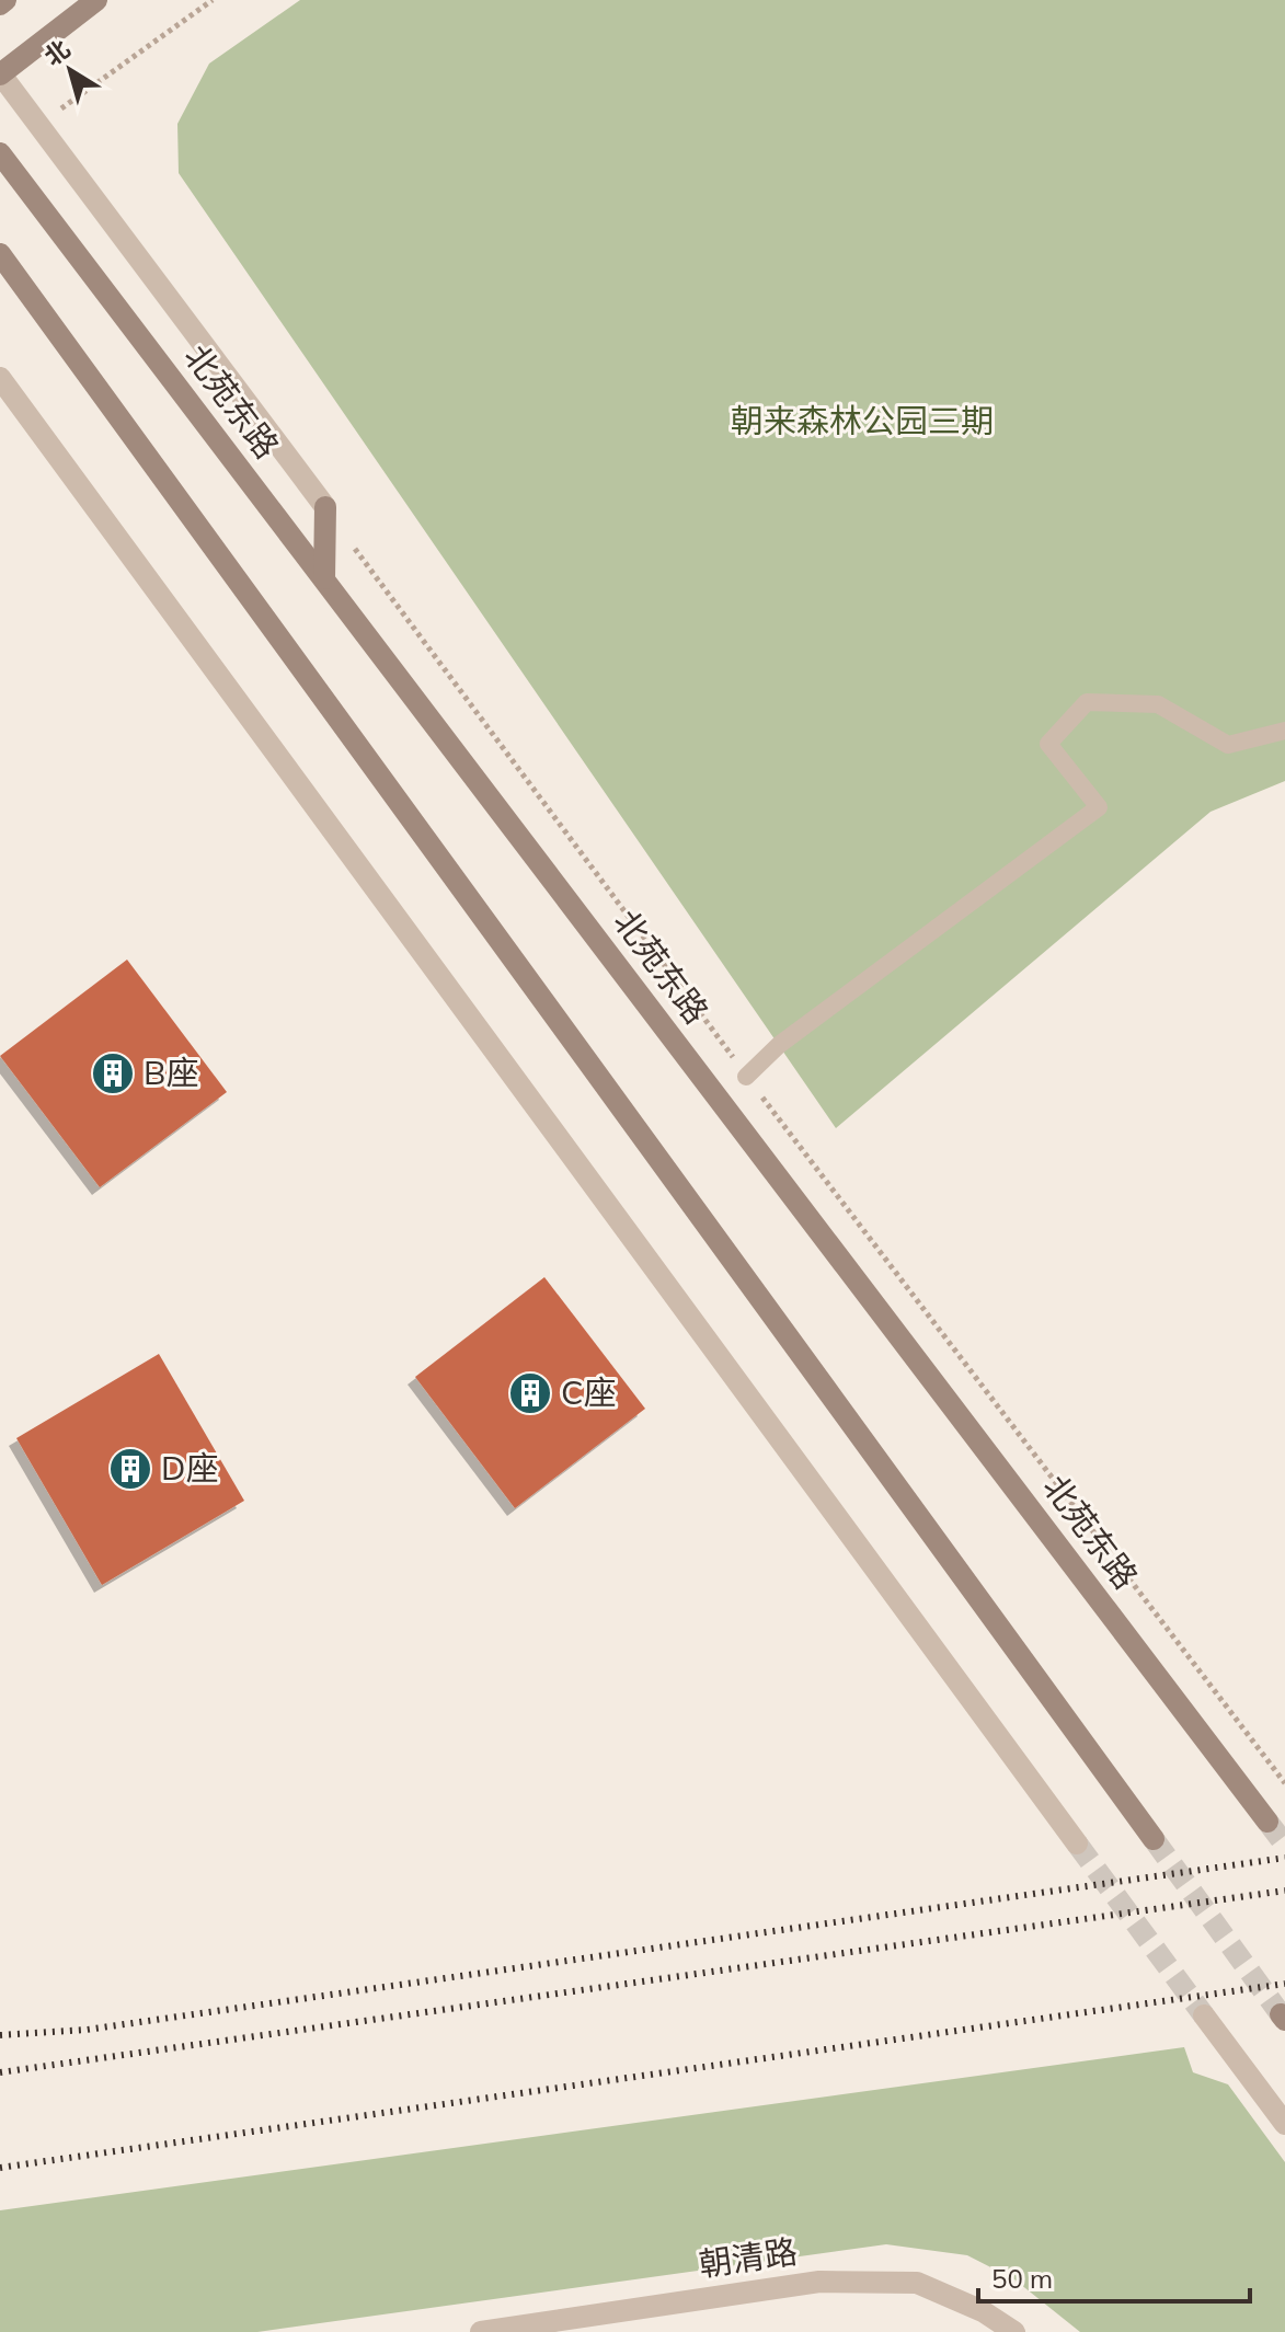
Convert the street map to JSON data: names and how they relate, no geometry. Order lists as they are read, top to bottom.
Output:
{
  "streets": {
    "main road": ["北苑东路"],
    "street": ["朝清路"]
  },
  "parks": ["朝来森林公园三期"],
  "places": {
    "building": ["B座", "C座", "D座"]
  },
  "scale_bar": "50 m",
  "north": "top left"
}
